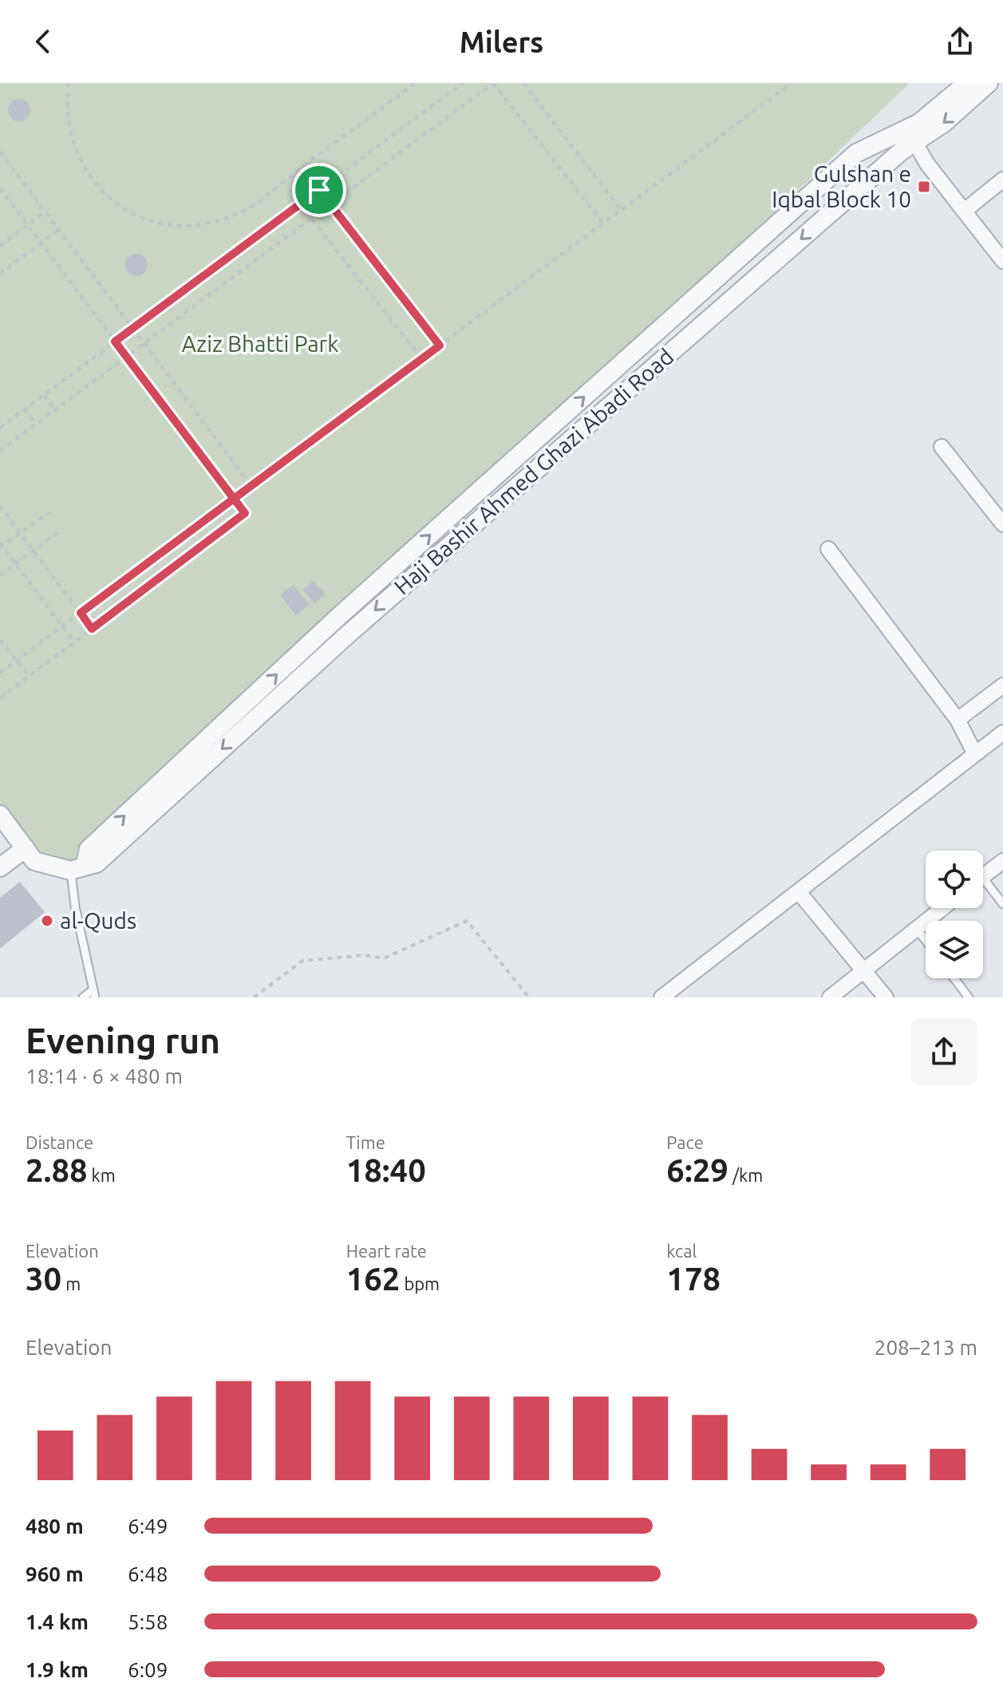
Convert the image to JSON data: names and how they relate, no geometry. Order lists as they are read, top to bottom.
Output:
{
  "streets": {
    "street": ["Haji Bashir Ahmed Ghazi Abadi Road"]
  },
  "parks": ["Aziz Bhatti Park"],
  "places": {
    "transit": ["Gulshan e Iqbal Block 10"],
    "other": ["al-Quds"]
  },
  "page": {
    "header": "Milers",
    "heading": ["Evening run", "18:14 · 6 × 480 m"],
    "stats": [
      ["Distance", "2.88 km"],
      ["Time", "18:40"],
      ["Pace", "6:29 /km"],
      ["Elevation", "30 m"],
      ["Heart rate", "162 bpm"],
      ["kcal", "178"]
    ],
    "chart": ["Elevation", "208–213 m"],
    "list": [
      {
        "name": "480 m",
        "note": "6:49"
      },
      {
        "name": "960 m",
        "note": "6:48"
      },
      {
        "name": "1.4 km",
        "note": "5:58"
      },
      {
        "name": "1.9 km",
        "note": "6:09"
      }
    ]
  }
}
